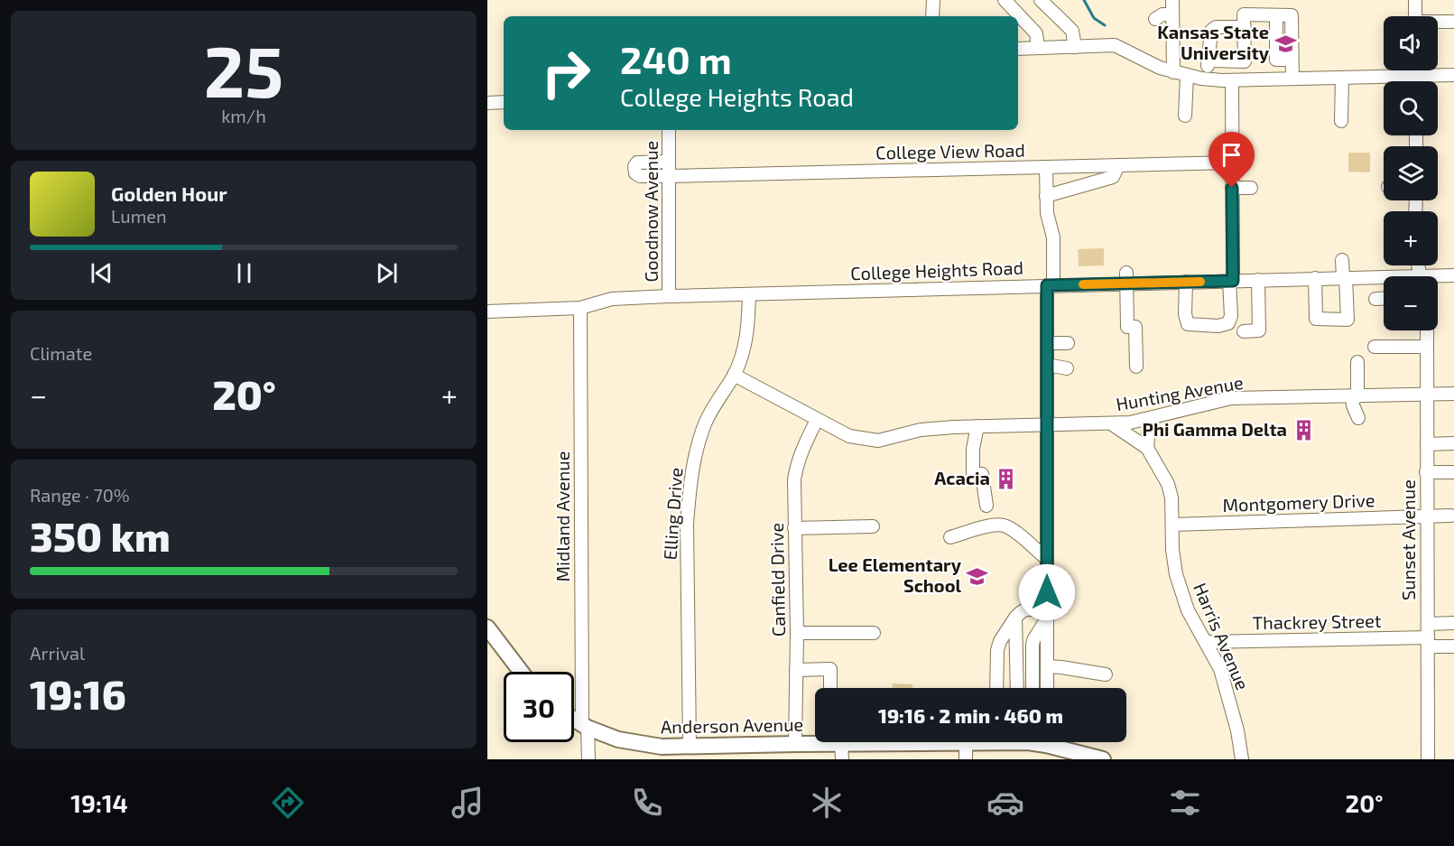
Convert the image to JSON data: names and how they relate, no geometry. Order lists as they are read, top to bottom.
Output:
{
  "streets": {
    "main road": ["Anderson Avenue"],
    "street": [
      "College View Road",
      "Goodnow Avenue",
      "College Heights Road",
      "Hunting Avenue",
      "Montgomery Drive",
      "Elling Drive",
      "Midland Avenue",
      "Sunset Avenue",
      "Canfield Drive",
      "Thackrey Street",
      "Harris Avenue"
    ]
  },
  "crossings": [
    ["College View Road", "Goodnow Avenue"],
    ["Goodnow Avenue", "College Heights Road"],
    ["College Heights Road", "Elling Drive"],
    ["College Heights Road", "Midland Avenue"],
    ["Hunting Avenue", "Elling Drive"],
    ["Hunting Avenue", "Sunset Avenue"],
    ["Hunting Avenue", "Canfield Drive"],
    ["Hunting Avenue", "Harris Avenue"],
    ["Montgomery Drive", "Sunset Avenue"],
    ["Montgomery Drive", "Harris Avenue"],
    ["Elling Drive", "Anderson Avenue"],
    ["Midland Avenue", "Anderson Avenue"],
    ["Sunset Avenue", "Thackrey Street"],
    ["Canfield Drive", "Anderson Avenue"],
    ["Thackrey Street", "Harris Avenue"]
  ],
  "places": {
    "school or university": ["Kansas State University", "Lee Elementary School"],
    "building": ["Phi Gamma Delta", "Acacia"]
  },
  "page": {
    "tile": [
      ["25", "km/h"],
      "Climate",
      ["Range · 70%", "350 km"],
      ["Arrival", "19:16"]
    ],
    "map_buttons": ["+", "−"],
    "turn": ["240 m", "College Heights Road"],
    "song": ["Golden Hour", "Lumen"],
    "heat": ["−", "20°", "+"],
    "limit": "30",
    "trip": "19:16 · 2 min · 460 m",
    "tabs": ["19:14", "20°"]
  }
}
